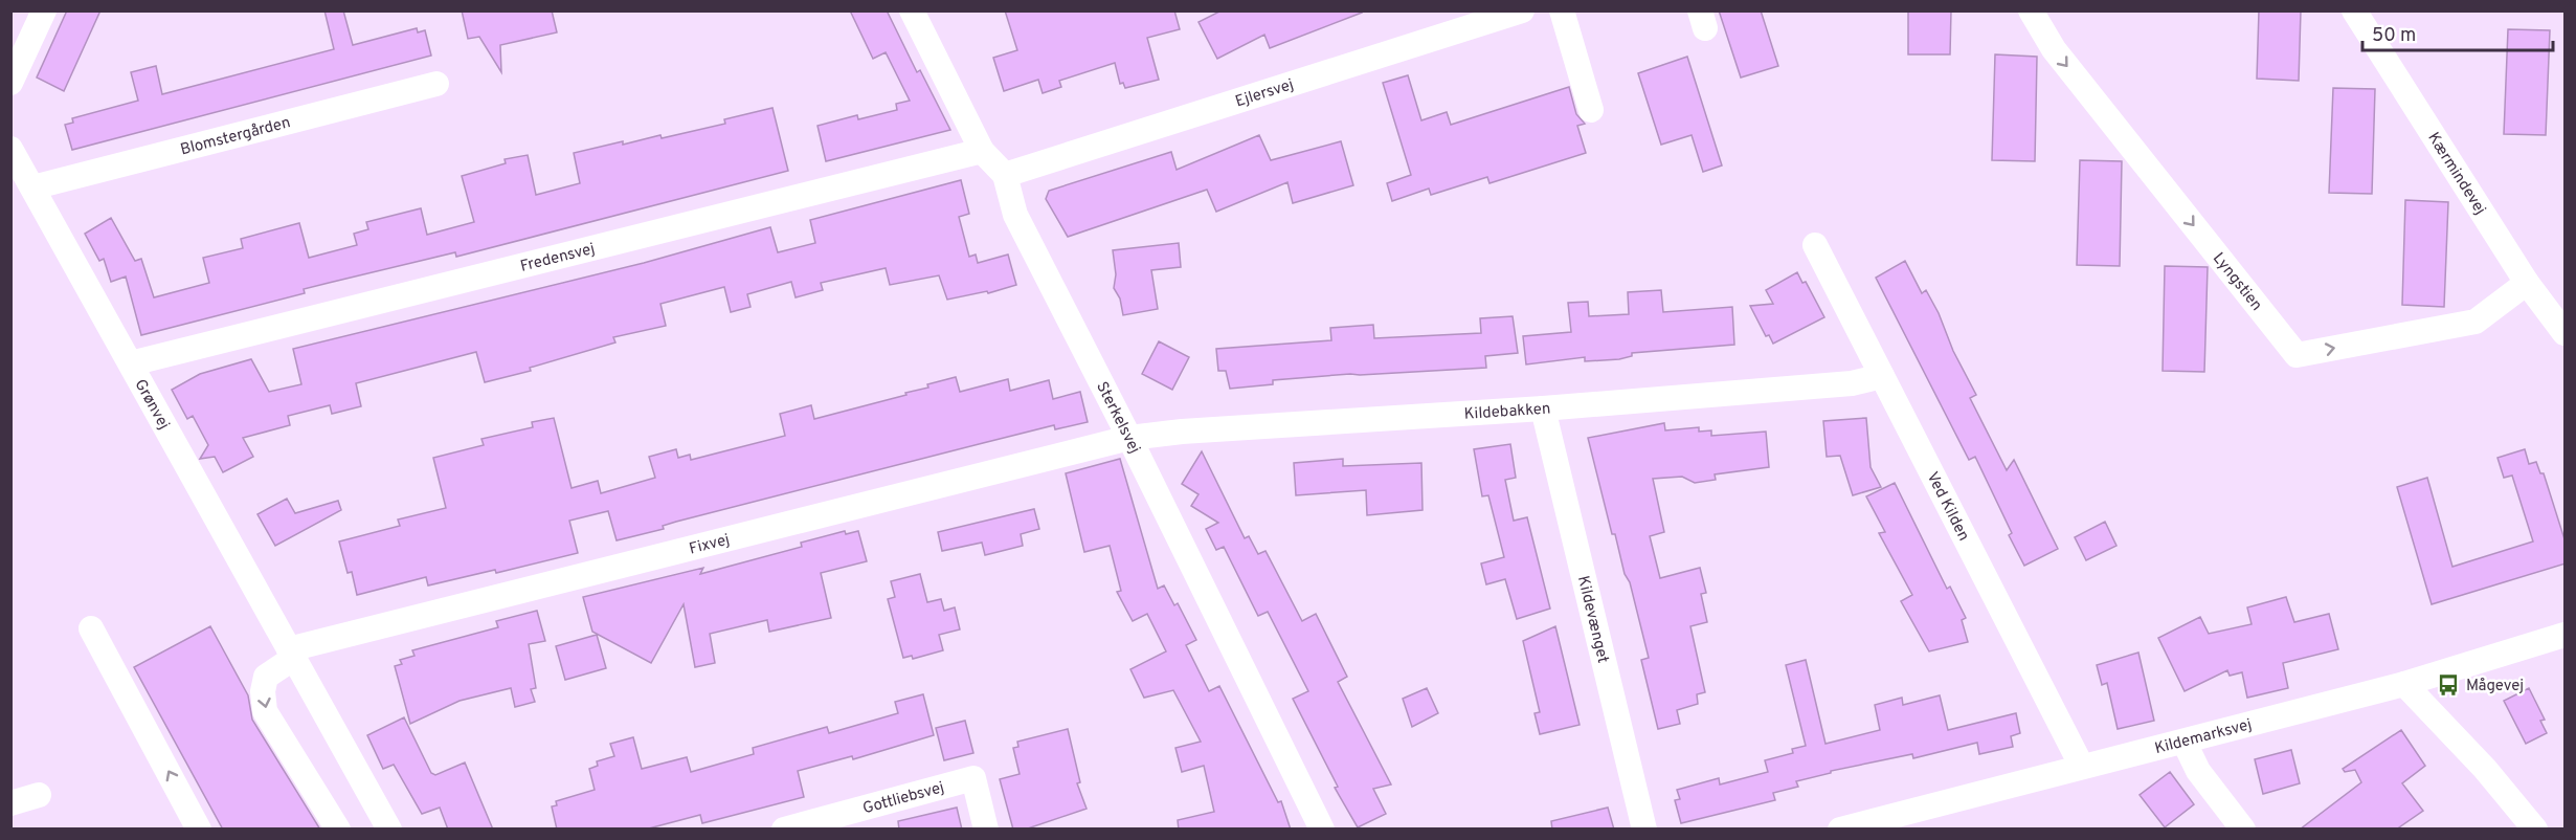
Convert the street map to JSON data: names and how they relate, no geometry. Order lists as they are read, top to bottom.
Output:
{
  "streets": {
    "street": [
      "Ejlersvej",
      "Blomstergården",
      "Kærmindevej",
      "Fredensvej",
      "Lyngstien",
      "Grønvej",
      "Kildebakken",
      "Sterkelsvej",
      "Ved Kilden",
      "Fixvej",
      "Kildevænget",
      "Kildemarksvej",
      "Gottliebsvej"
    ]
  },
  "crossings": [
    ["Ejlersvej", "Sterkelsvej"],
    ["Blomstergården", "Grønvej"],
    ["Kærmindevej", "Lyngstien"],
    ["Fredensvej", "Grønvej"],
    ["Fredensvej", "Sterkelsvej"],
    ["Grønvej", "Fixvej"],
    ["Kildebakken", "Sterkelsvej"],
    ["Kildebakken", "Ved Kilden"],
    ["Kildebakken", "Fixvej"],
    ["Kildebakken", "Kildevænget"],
    ["Sterkelsvej", "Fixvej"],
    ["Ved Kilden", "Kildemarksvej"]
  ],
  "one_way": ["Lyngstien"],
  "places": {
    "bus stop": ["Mågevej"]
  },
  "scale_bar": "50 m"
}
